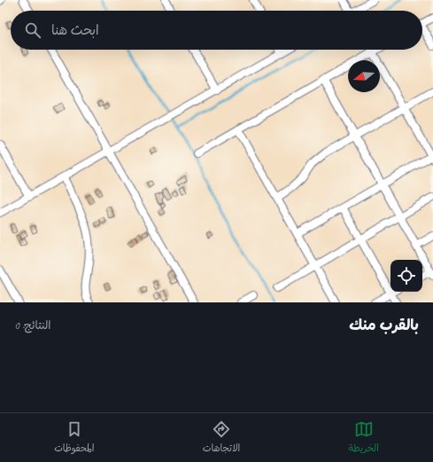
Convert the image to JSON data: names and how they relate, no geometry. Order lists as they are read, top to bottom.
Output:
{
  "north": "left",
  "page": {
    "search": "ابحث هنا",
    "heading": ["بالقرب منك", "النتائج: 0"],
    "nav": ["الخريطة", "الاتجاهات", "المحفوظات"]
  }
}
